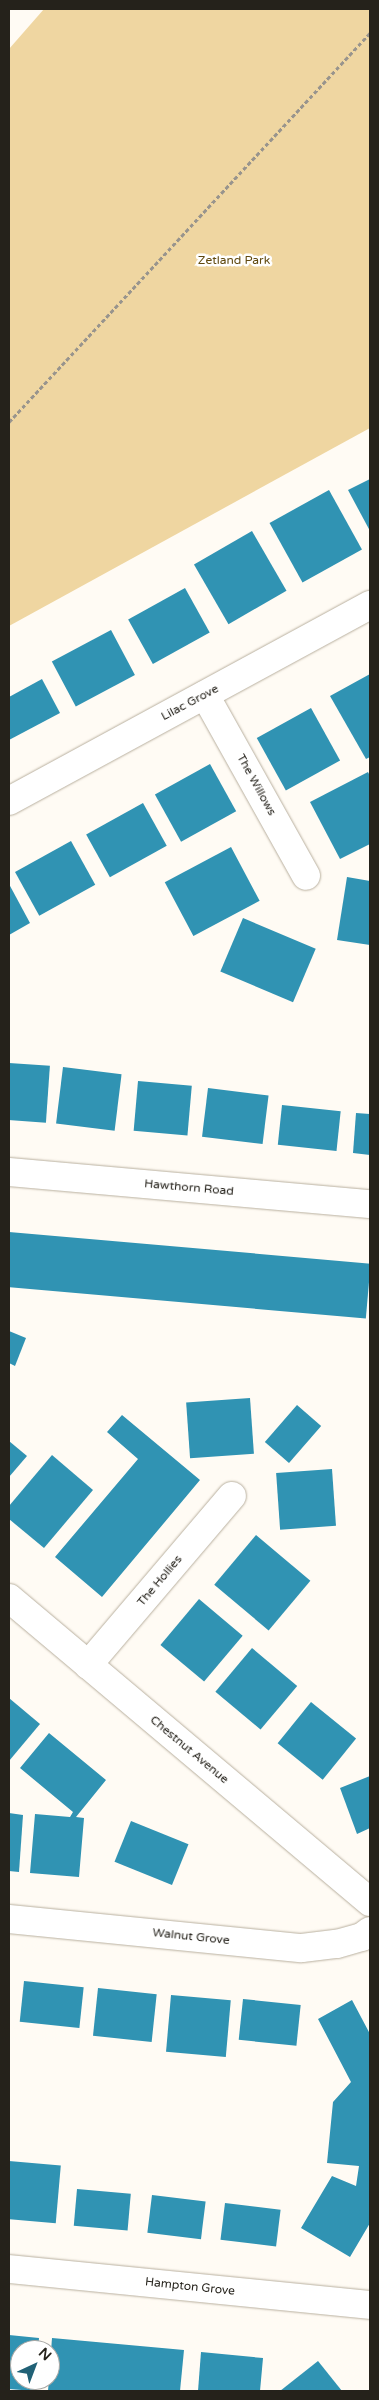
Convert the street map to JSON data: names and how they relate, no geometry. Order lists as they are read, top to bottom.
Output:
{
  "streets": {
    "street": [
      "Lilac Grove",
      "The Willows",
      "Hawthorn Road",
      "The Hollies",
      "Chestnut Avenue",
      "Walnut Grove",
      "Hampton Grove"
    ]
  },
  "crossings": [
    ["Lilac Grove", "The Willows"],
    ["The Hollies", "Chestnut Avenue"]
  ],
  "parks": ["Zetland Park"],
  "north": "top right"
}
